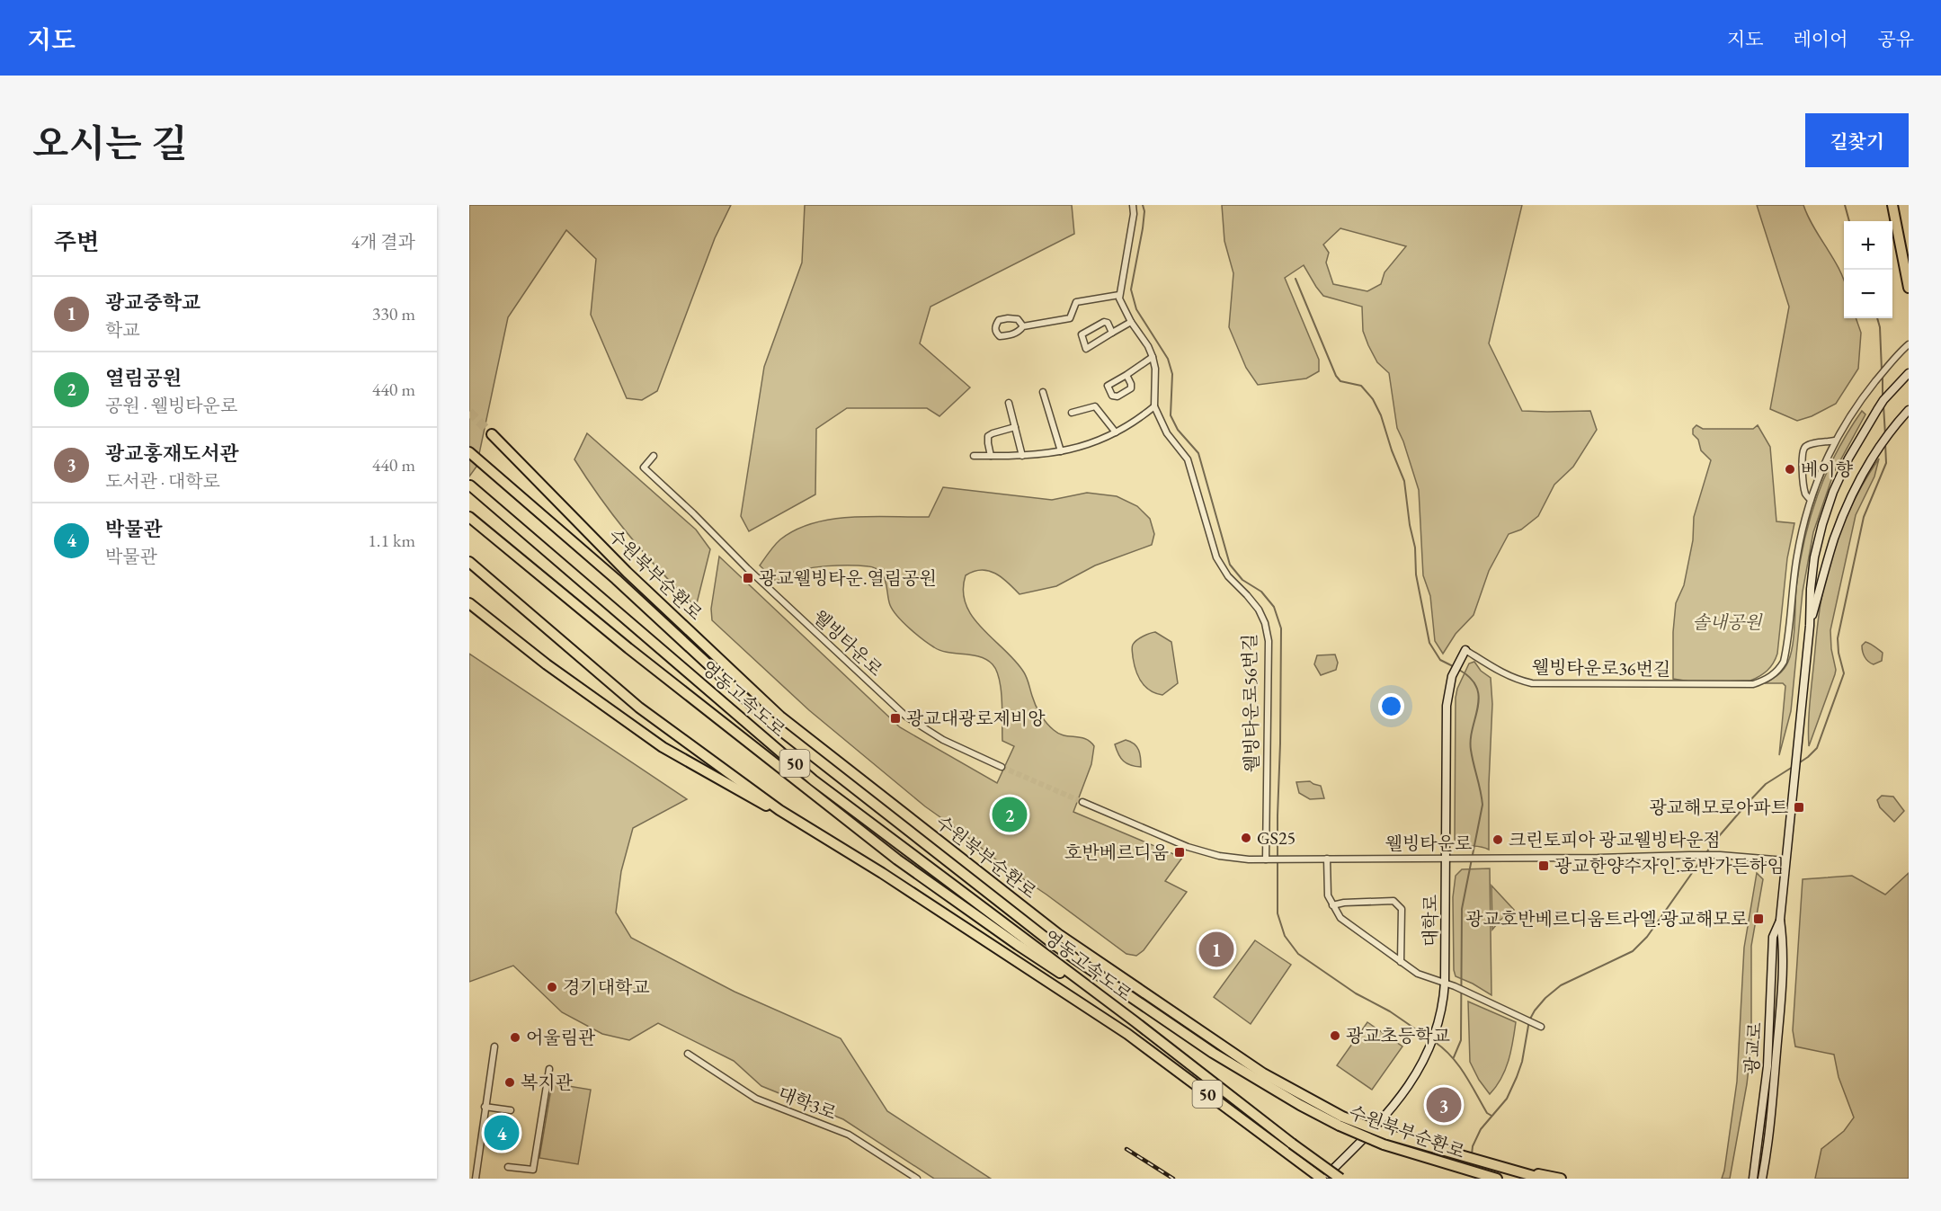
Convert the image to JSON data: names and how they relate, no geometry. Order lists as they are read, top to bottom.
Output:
{
  "streets": {
    "highway": ["수원북부순환로", "영동고속도로", "50"],
    "main road": ["웰빙타운로36번길", "대학로", "광교로"],
    "street": ["웰빙타운로", "웰빙타운로56번길", "대학3로"]
  },
  "crossings": [
    ["웰빙타운로", "웰빙타운로36번길"],
    ["웰빙타운로", "웰빙타운로56번길"],
    ["웰빙타운로", "대학로"],
    ["웰빙타운로", "광교로"],
    ["웰빙타운로36번길", "대학로"],
    ["영동고속도로", "대학로"]
  ],
  "parks": ["솔내공원"],
  "places": {
    "other": [
      "베이향",
      "GS25",
      "크린토피아 광교웰빙타운점",
      "경기대학교",
      "광교초등학교",
      "어울림관",
      "복지관"
    ],
    "transit": [
      "광교웰빙타운.열림공원",
      "광교대광로제비앙",
      "광교해모로아파트",
      "호반베르디움",
      "광교한양수자인.호반가든하임",
      "광교호반베르디움트라엘.광교해모로"
    ]
  },
  "page": {
    "header": "지도",
    "nav": ["지도", "레이어", "공유"],
    "title": "오시는 길",
    "buttons": "길찾기",
    "heading": ["주변", "4개 결과"],
    "map_buttons": ["+", "−"],
    "list": [
      {
        "mark": "1",
        "name": "광교중학교",
        "note": "학교",
        "value": "330 m"
      },
      {
        "mark": "2",
        "name": "열림공원",
        "note": "공원 · 웰빙타운로",
        "value": "440 m"
      },
      {
        "mark": "3",
        "name": "광교홍재도서관",
        "note": "도서관 · 대학로",
        "value": "440 m"
      },
      {
        "mark": "4",
        "name": "박물관",
        "note": "박물관",
        "value": "1.1 km"
      }
    ],
    "pins": [
      "2",
      "1",
      "3",
      "4"
    ]
  }
}
